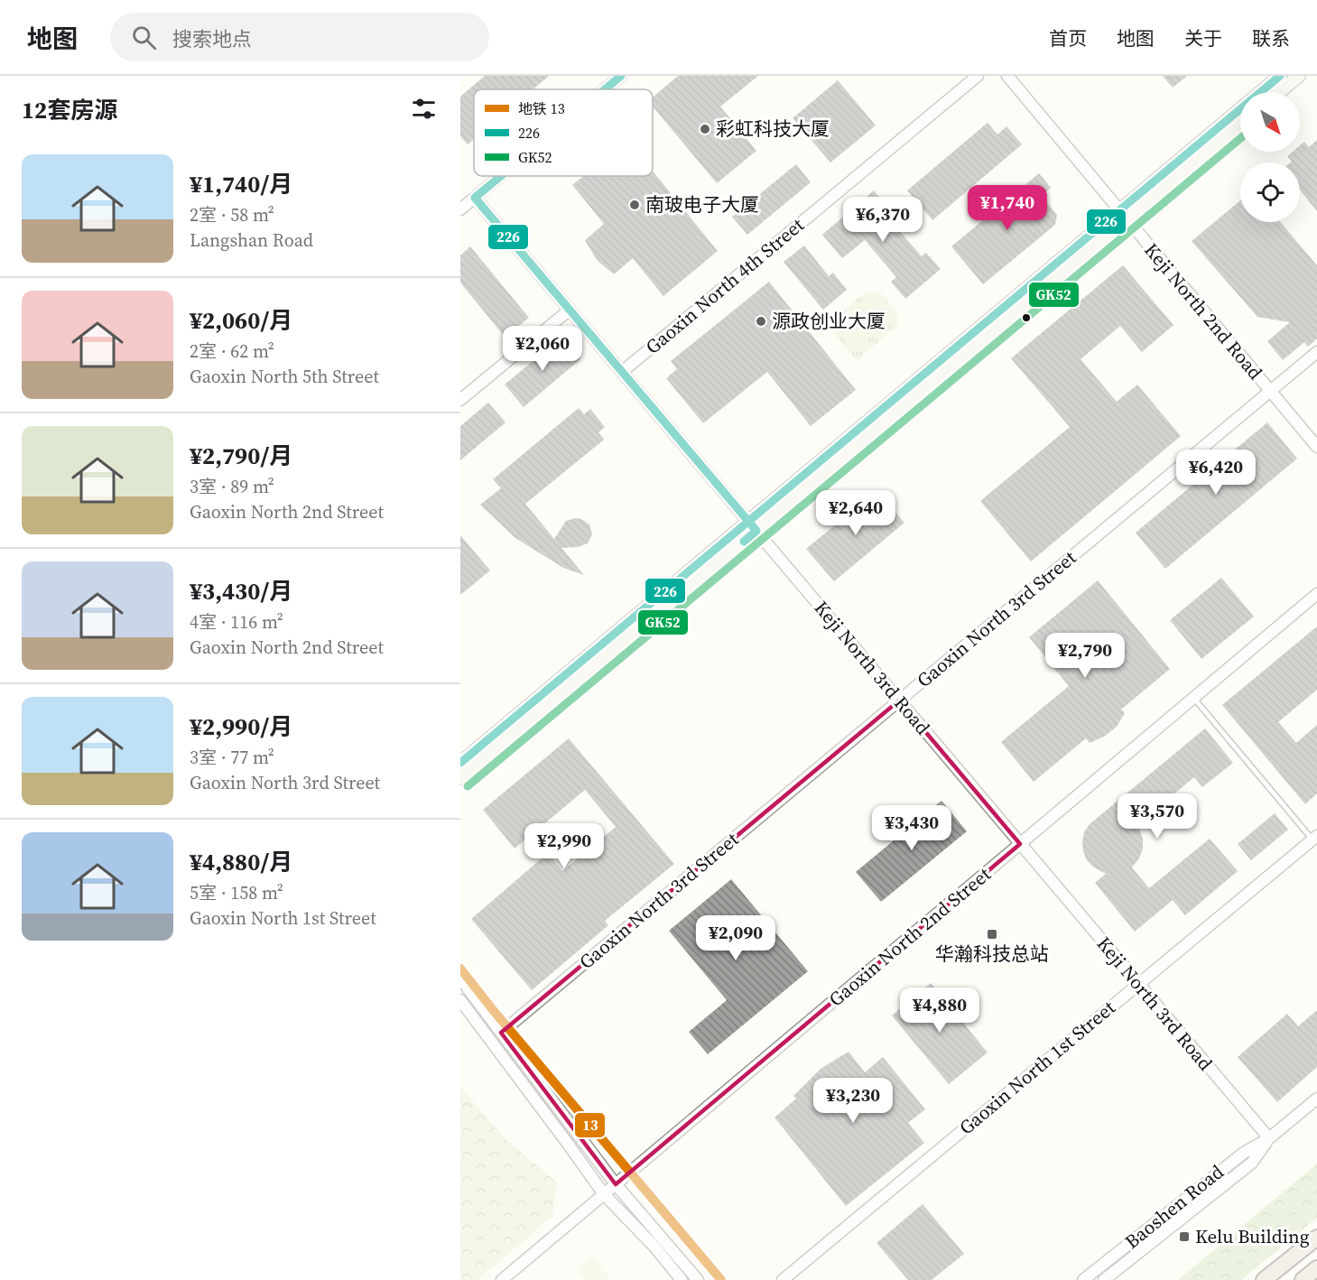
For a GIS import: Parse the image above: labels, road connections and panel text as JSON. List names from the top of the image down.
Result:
{
  "streets": {
    "street": [
      "Gaoxin North 4th Street",
      "Keji North 2nd Road",
      "Gaoxin North 3rd Street",
      "Keji North 3rd Road",
      "Gaoxin North 2nd Street",
      "Gaoxin North 1st Street",
      "Baoshen Road"
    ]
  },
  "crossings": [
    ["Gaoxin North 4th Street", "Keji North 3rd Road"],
    ["Keji North 2nd Road", "Gaoxin North 3rd Street"],
    ["Gaoxin North 3rd Street", "Keji North 3rd Road"],
    ["Keji North 3rd Road", "Gaoxin North 2nd Street"],
    ["Keji North 3rd Road", "Gaoxin North 1st Street"],
    ["Keji North 3rd Road", "Baoshen Road"]
  ],
  "places": {
    "other": ["彩虹科技大厦", "南玻电子大厦", "源政创业大厦"],
    "transit": ["华瀚科技总站", "Kelu Building"]
  },
  "lines": ["transit line 226", "transit line GK52", "metro line 13"],
  "legend": ["地铁 13", "226", "GK52"],
  "north": "bottom right",
  "page": {
    "header": "地图",
    "search": "搜索地点",
    "nav": [
      "首页",
      "地图",
      "关于",
      "联系"
    ],
    "heading": "12套房源",
    "list": [
      {
        "name": "¥1,740/月",
        "note": "2室 · 58 m² · Langshan Road"
      },
      {
        "name": "¥2,060/月",
        "note": "2室 · 62 m² · Gaoxin North 5th Street"
      },
      {
        "name": "¥2,790/月",
        "note": "3室 · 89 m² · Gaoxin North 2nd Street"
      },
      {
        "name": "¥3,430/月",
        "note": "4室 · 116 m² · Gaoxin North 2nd Street"
      },
      {
        "name": "¥2,990/月",
        "note": "3室 · 77 m² · Gaoxin North 3rd Street"
      },
      {
        "name": "¥4,880/月",
        "note": "5室 · 158 m² · Gaoxin North 1st Street"
      }
    ],
    "price": [
      "¥1,740",
      "¥6,370",
      "¥2,060",
      "¥6,420",
      "¥2,640",
      "¥2,790",
      "¥3,570",
      "¥3,430",
      "¥2,990",
      "¥2,090",
      "¥4,880",
      "¥3,230"
    ]
  }
}
